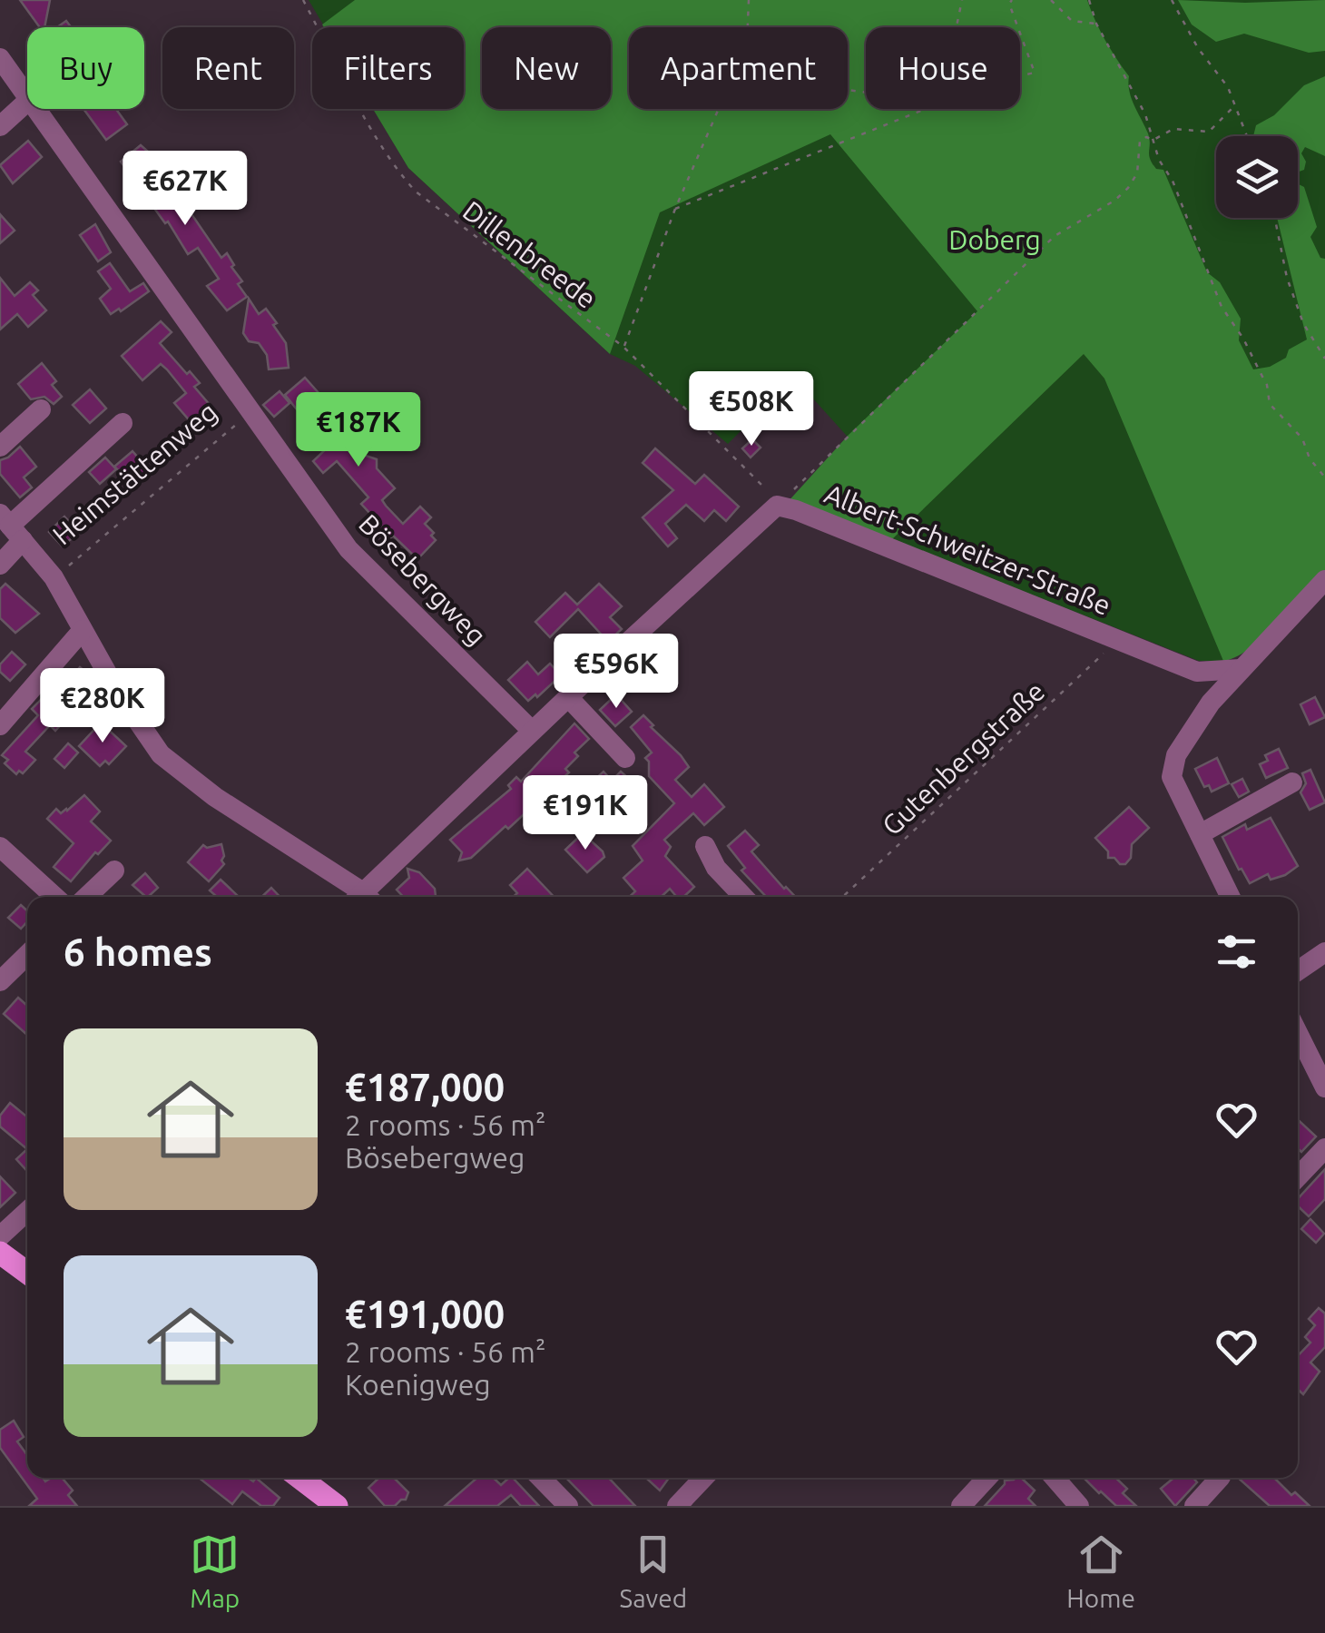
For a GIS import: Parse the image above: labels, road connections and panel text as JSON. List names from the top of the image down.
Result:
{
  "streets": {
    "street": ["Albert-Schweitzer-Straße", "Bösebergweg"],
    "path": ["Dillenbreede", "Heimstättenweg", "Gutenbergstraße"]
  },
  "crossings": [
    ["Dillenbreede", "Albert-Schweitzer-Straße"],
    ["Heimstättenweg", "Bösebergweg"],
    ["Albert-Schweitzer-Straße", "Gutenbergstraße"]
  ],
  "parks": ["Doberg"],
  "page": {
    "chip": [
      "Buy",
      "Rent",
      "Filters",
      "New",
      "Apartment",
      "House"
    ],
    "price": [
      "€627K",
      "€508K",
      "€187K",
      "€596K",
      "€280K",
      "€191K"
    ],
    "heading": "6 homes",
    "list": [
      {
        "name": "€187,000",
        "note": "2 rooms · 56 m² · Bösebergweg"
      },
      {
        "name": "€191,000",
        "note": "2 rooms · 56 m² · Koenigweg"
      }
    ],
    "tabs": ["Map", "Saved", "Home"]
  }
}
